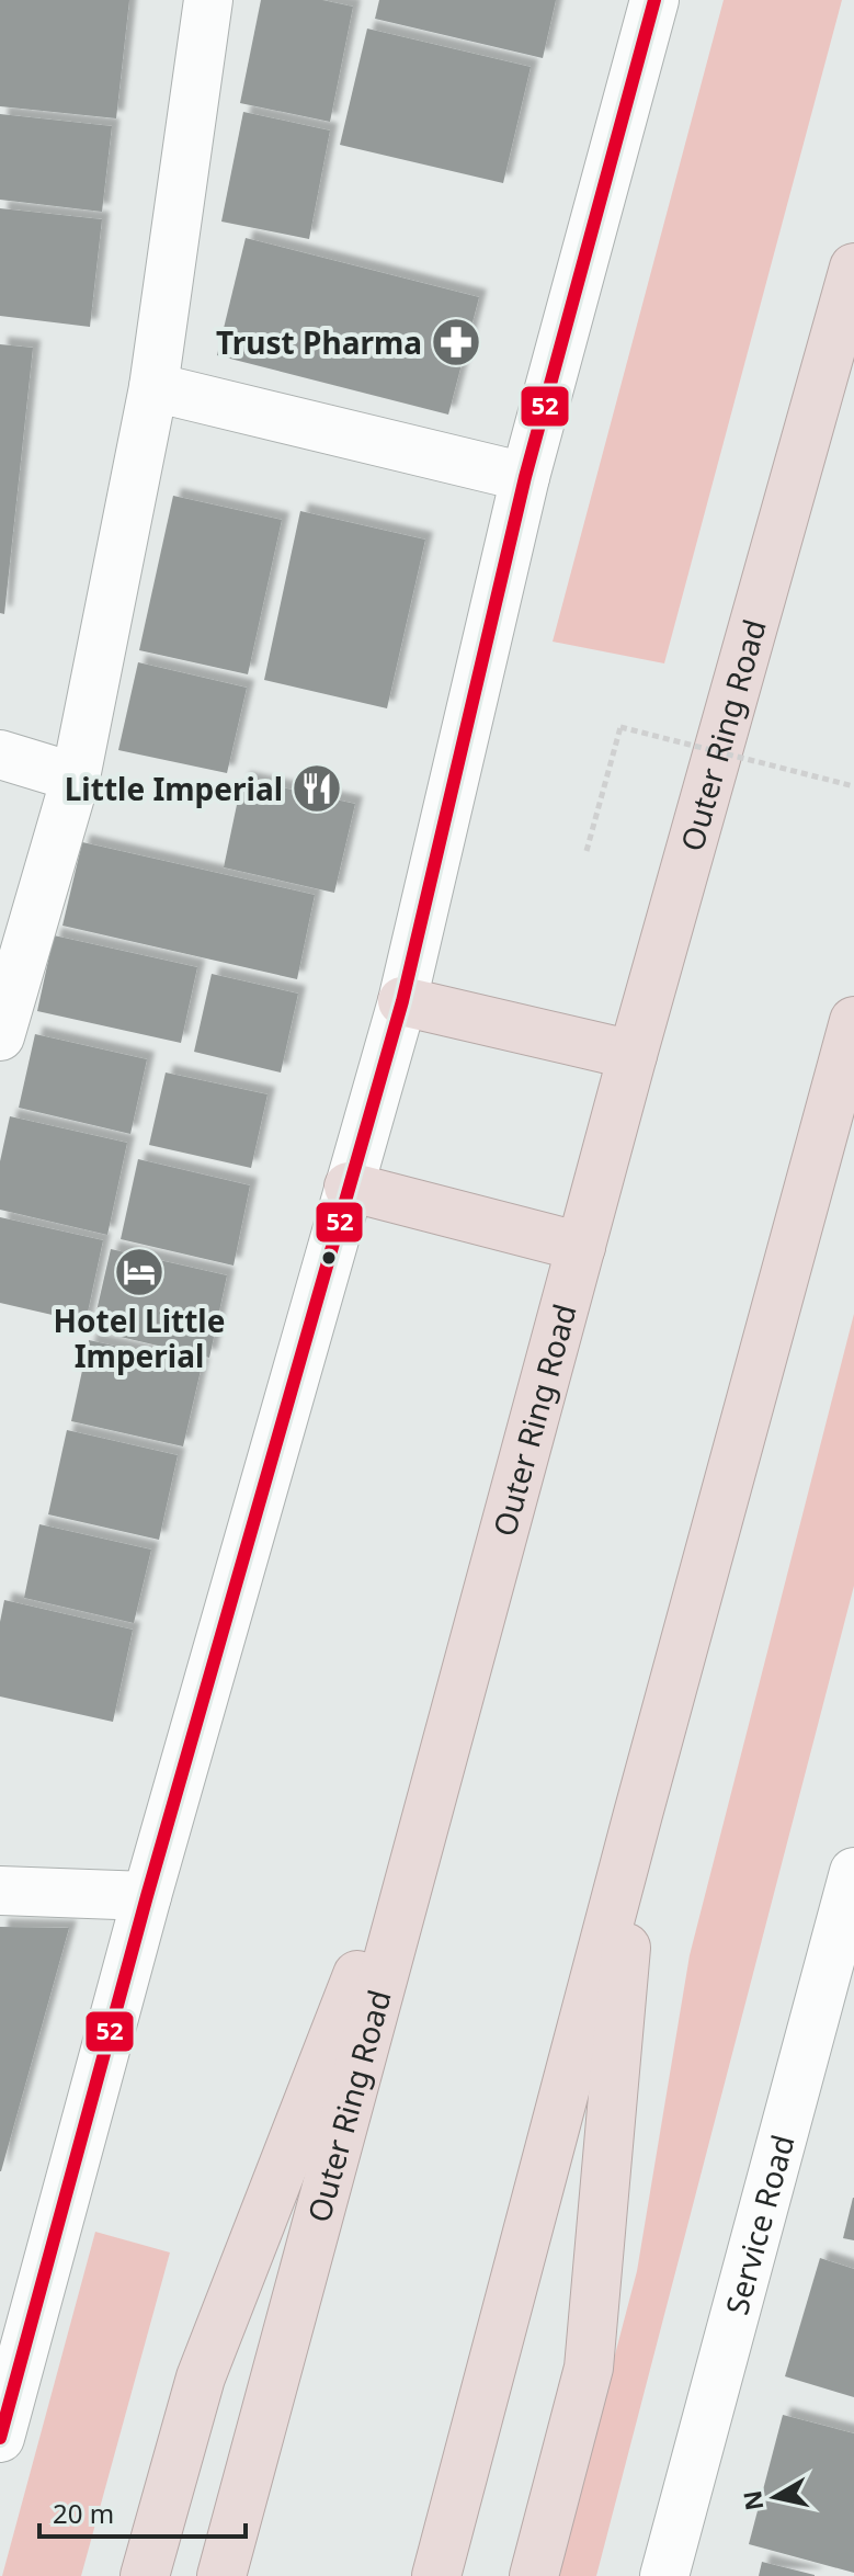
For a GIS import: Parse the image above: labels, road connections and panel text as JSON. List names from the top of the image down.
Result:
{
  "streets": {
    "highway": ["Outer Ring Road"],
    "street": ["Service Road"]
  },
  "places": {
    "pharmacy": ["Trust Pharma"],
    "restaurant": ["Little Imperial"],
    "hotel": ["Hotel Little Imperial"]
  },
  "lines": ["transit line 52"],
  "scale_bar": "20 m",
  "north": "left"
}
